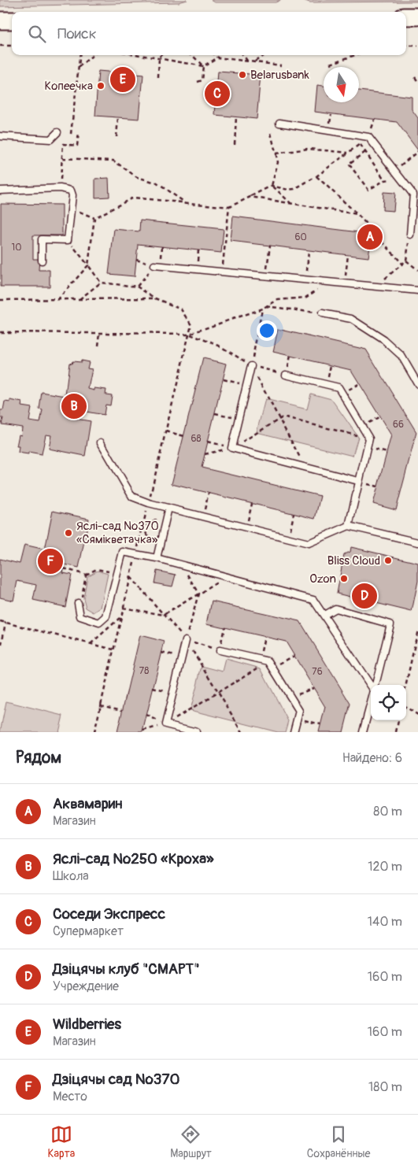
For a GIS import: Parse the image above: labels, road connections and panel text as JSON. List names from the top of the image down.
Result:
{
  "places": [
    "Belarusbank",
    "Копеечка",
    "Яслі-сад №370 «Сямікветачка»",
    "Bliss Cloud",
    "Ozon"
  ],
  "house_numbers": [
    "60",
    "10",
    "66",
    "68",
    "78",
    "76"
  ],
  "north": "bottom",
  "page": {
    "search": "Поиск",
    "pins": [
      "E",
      "C",
      "A",
      "B",
      "F",
      "D"
    ],
    "heading": ["Рядом", "Найдено: 6"],
    "list": [
      {
        "mark": "A",
        "name": "Аквамарин",
        "note": "Магазин",
        "value": "80 m"
      },
      {
        "mark": "B",
        "name": "Яслі-сад №250 «Кроха»",
        "note": "Школа",
        "value": "120 m"
      },
      {
        "mark": "C",
        "name": "Соседи Экспресс",
        "note": "Супермаркет",
        "value": "140 m"
      },
      {
        "mark": "D",
        "name": "Дзіцячы клуб \"СМАРТ\"",
        "note": "Учреждение",
        "value": "160 m"
      },
      {
        "mark": "E",
        "name": "Wildberries",
        "note": "Магазин",
        "value": "160 m"
      },
      {
        "mark": "F",
        "name": "Дзіцячы сад №370",
        "note": "Место",
        "value": "180 m"
      }
    ],
    "nav": ["Карта", "Маршрут", "Сохранённые"]
  }
}
